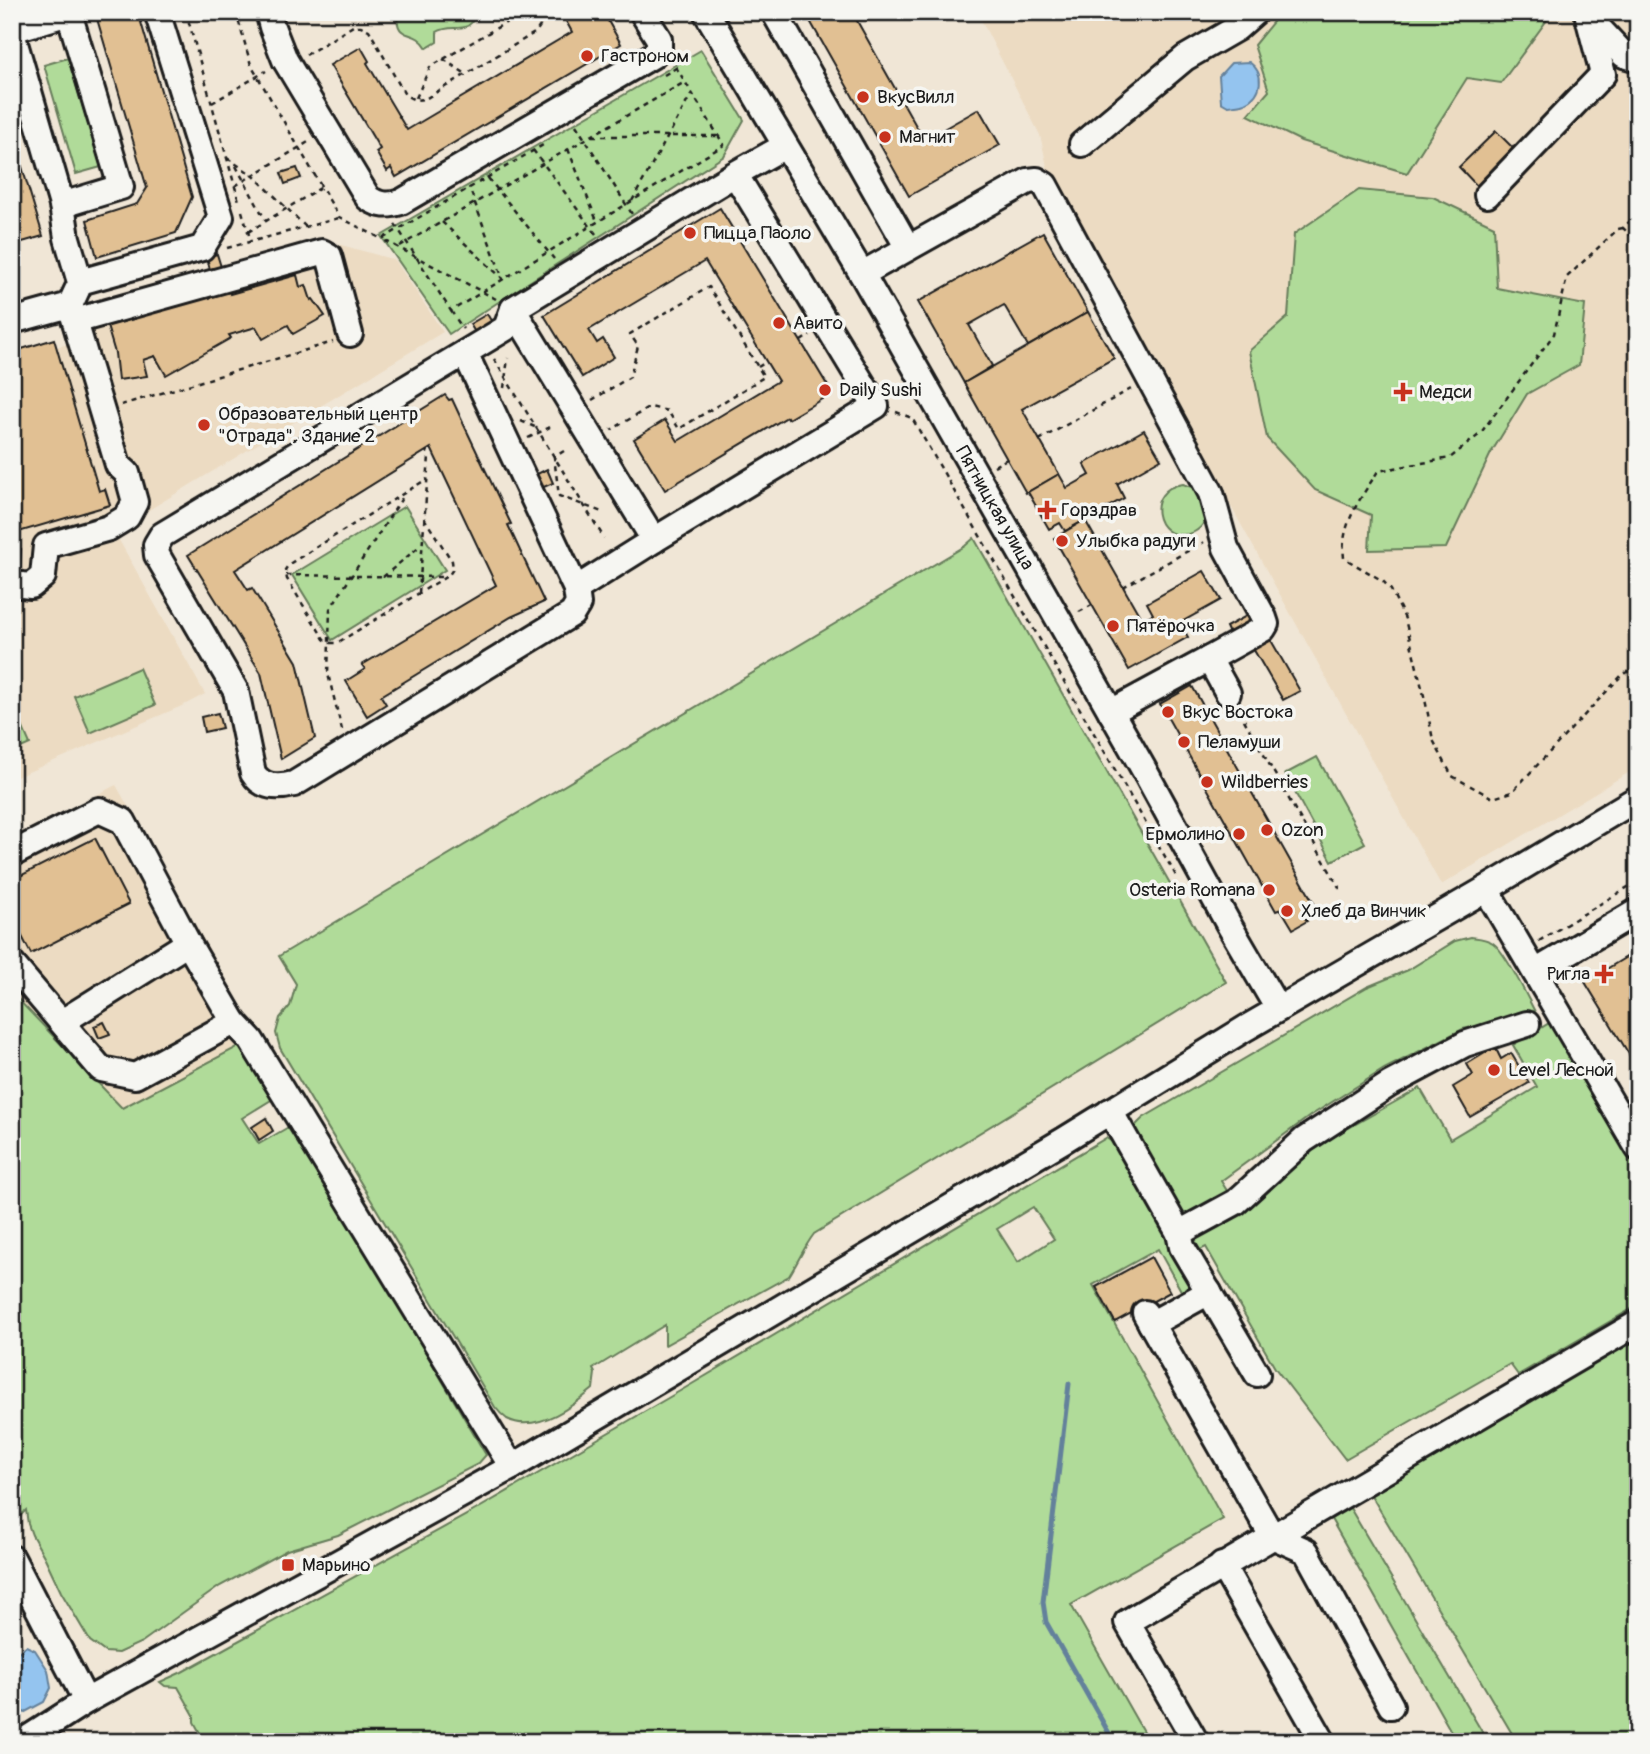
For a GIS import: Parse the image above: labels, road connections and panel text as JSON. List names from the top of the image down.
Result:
{
  "streets": {
    "street": ["Пятницкая улица"]
  },
  "places": {
    "other": [
      "Гастроном",
      "ВкусВилл",
      "Магнит",
      "Пицца Паоло",
      "Авито",
      "Daily Sushi",
      "Образовательный центр \"Отрада\". Здание 2",
      "Улыбка радуги",
      "Пятёрочка",
      "Вкус Востока",
      "Пеламуши",
      "Wildberries",
      "Ozon",
      "Ермолино",
      "Osteria Romana",
      "Хлеб да Винчик",
      "Level Лесной"
    ],
    "health": ["Медси", "Горздрав", "Ригла"],
    "transit": ["Марьино"]
  }
}
